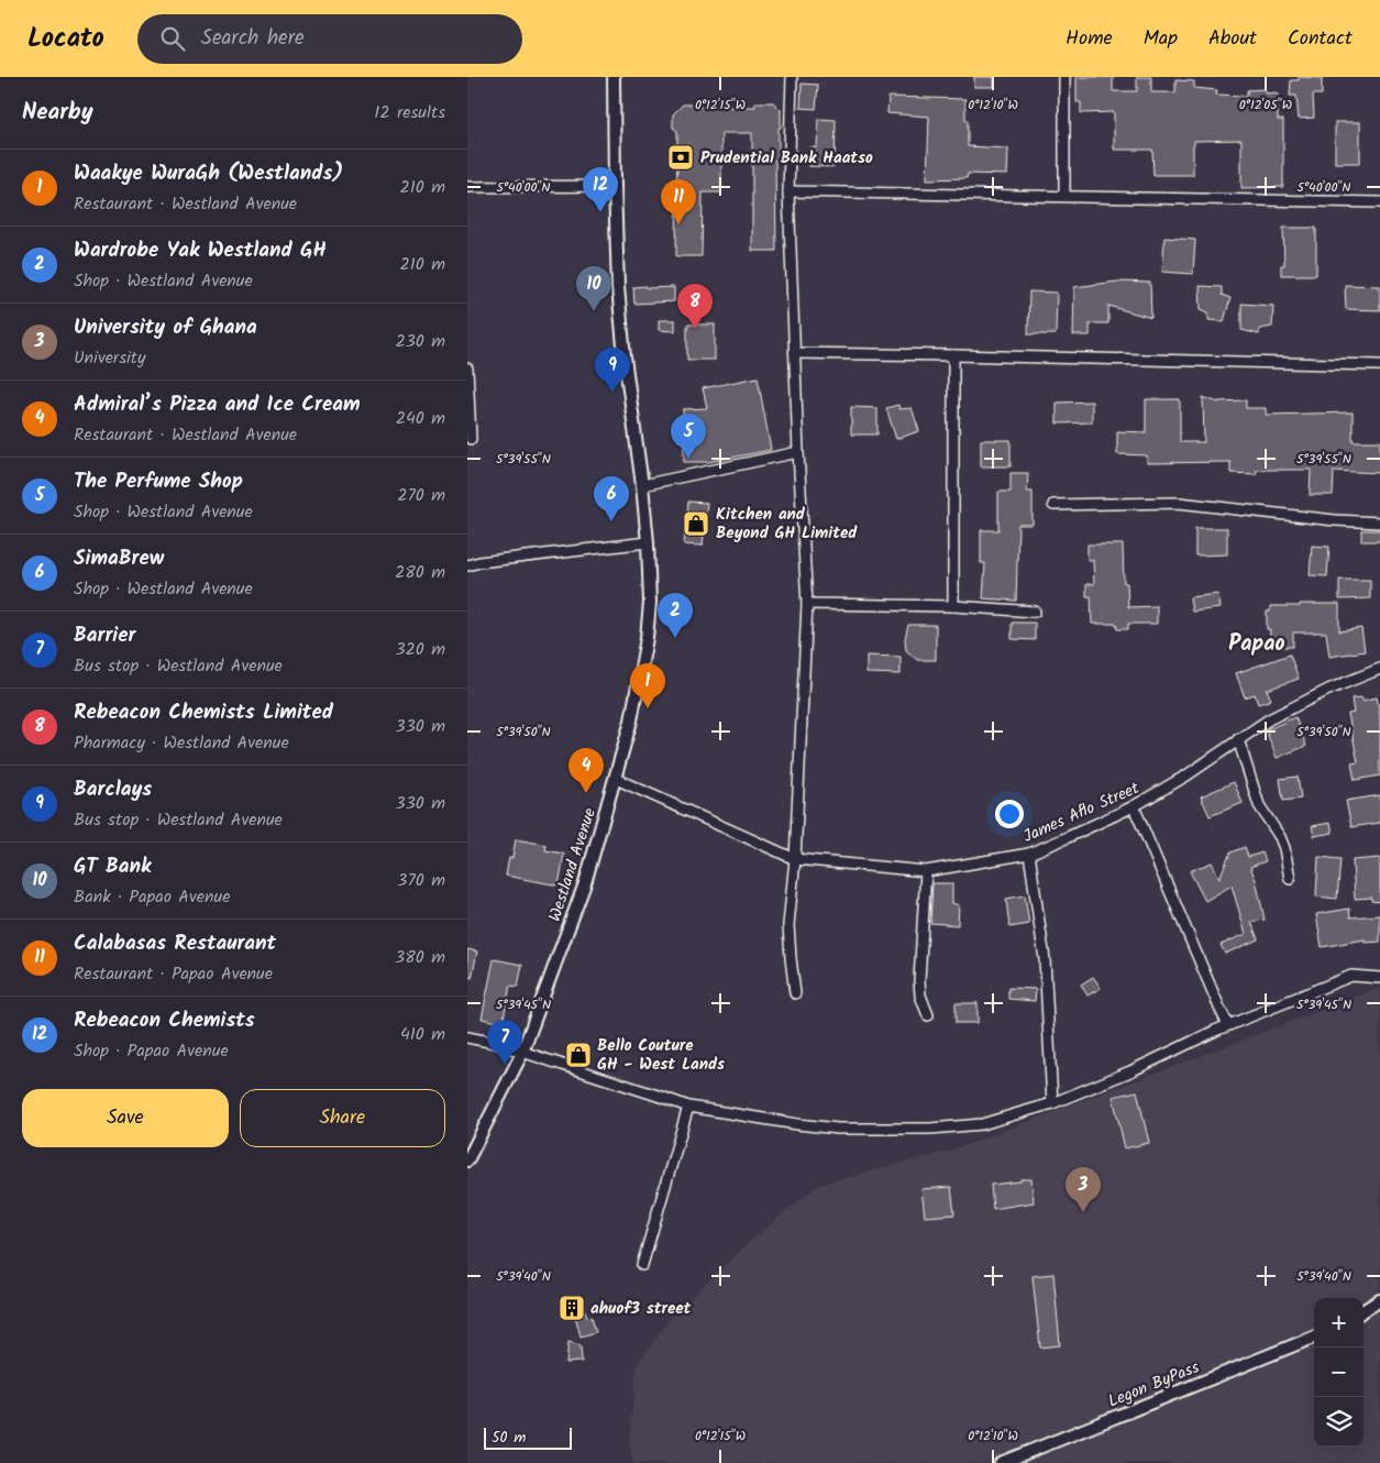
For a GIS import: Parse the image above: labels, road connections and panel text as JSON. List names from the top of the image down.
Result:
{
  "streets": {
    "street": ["James Aflo Street", "Westland Avenue", "Legon ByPass"]
  },
  "crossings": [
    ["James Aflo Street", "Westland Avenue"]
  ],
  "districts": ["Papao"],
  "places": {
    "bank": ["Prudential Bank Haatso"],
    "shop": ["Kitchen and Beyond GH Limited", "Bello Couture GH - West Lands"],
    "building": ["ahuof3 street"]
  },
  "scale_bar": "50 m",
  "page": {
    "header": "Locato",
    "search": "Search here",
    "nav": [
      "Home",
      "Map",
      "About",
      "Contact"
    ],
    "heading": ["Nearby", "12 results"],
    "list": [
      {
        "mark": "1",
        "name": "Waakye WuraGh (Westlands)",
        "note": "Restaurant · Westland Avenue",
        "value": "210 m"
      },
      {
        "mark": "2",
        "name": "Wardrobe Yak Westland GH",
        "note": "Shop · Westland Avenue",
        "value": "210 m"
      },
      {
        "mark": "3",
        "name": "University of Ghana",
        "note": "University",
        "value": "230 m"
      },
      {
        "mark": "4",
        "name": "Admiral’s Pizza and Ice Cream",
        "note": "Restaurant · Westland Avenue",
        "value": "240 m"
      },
      {
        "mark": "5",
        "name": "The Perfume Shop",
        "note": "Shop · Westland Avenue",
        "value": "270 m"
      },
      {
        "mark": "6",
        "name": "SimaBrew",
        "note": "Shop · Westland Avenue",
        "value": "280 m"
      },
      {
        "mark": "7",
        "name": "Barrier",
        "note": "Bus stop · Westland Avenue",
        "value": "320 m"
      },
      {
        "mark": "8",
        "name": "Rebeacon Chemists Limited",
        "note": "Pharmacy · Westland Avenue",
        "value": "330 m"
      },
      {
        "mark": "9",
        "name": "Barclays",
        "note": "Bus stop · Westland Avenue",
        "value": "330 m"
      },
      {
        "mark": "10",
        "name": "GT Bank",
        "note": "Bank · Papao Avenue",
        "value": "370 m"
      },
      {
        "mark": "11",
        "name": "Calabasas Restaurant",
        "note": "Restaurant · Papao Avenue",
        "value": "380 m"
      },
      {
        "mark": "12",
        "name": "Rebeacon Chemists",
        "note": "Shop · Papao Avenue",
        "value": "410 m"
      }
    ],
    "pins": [
      "12",
      "11",
      "10",
      "8",
      "9",
      "5",
      "6",
      "2",
      "1",
      "4",
      "7",
      "3"
    ],
    "buttons": ["Save", "Share"],
    "map_buttons": ["+", "−"],
    "scale": "50 m"
  },
  "coordinates": [
    "0°12'15\"W",
    "0°12'10\"W",
    "0°12'05\"W",
    "5°40'00\"N",
    "5°39'55\"N",
    "5°39'50\"N",
    "5°39'45\"N",
    "5°39'40\"N"
  ]
}
